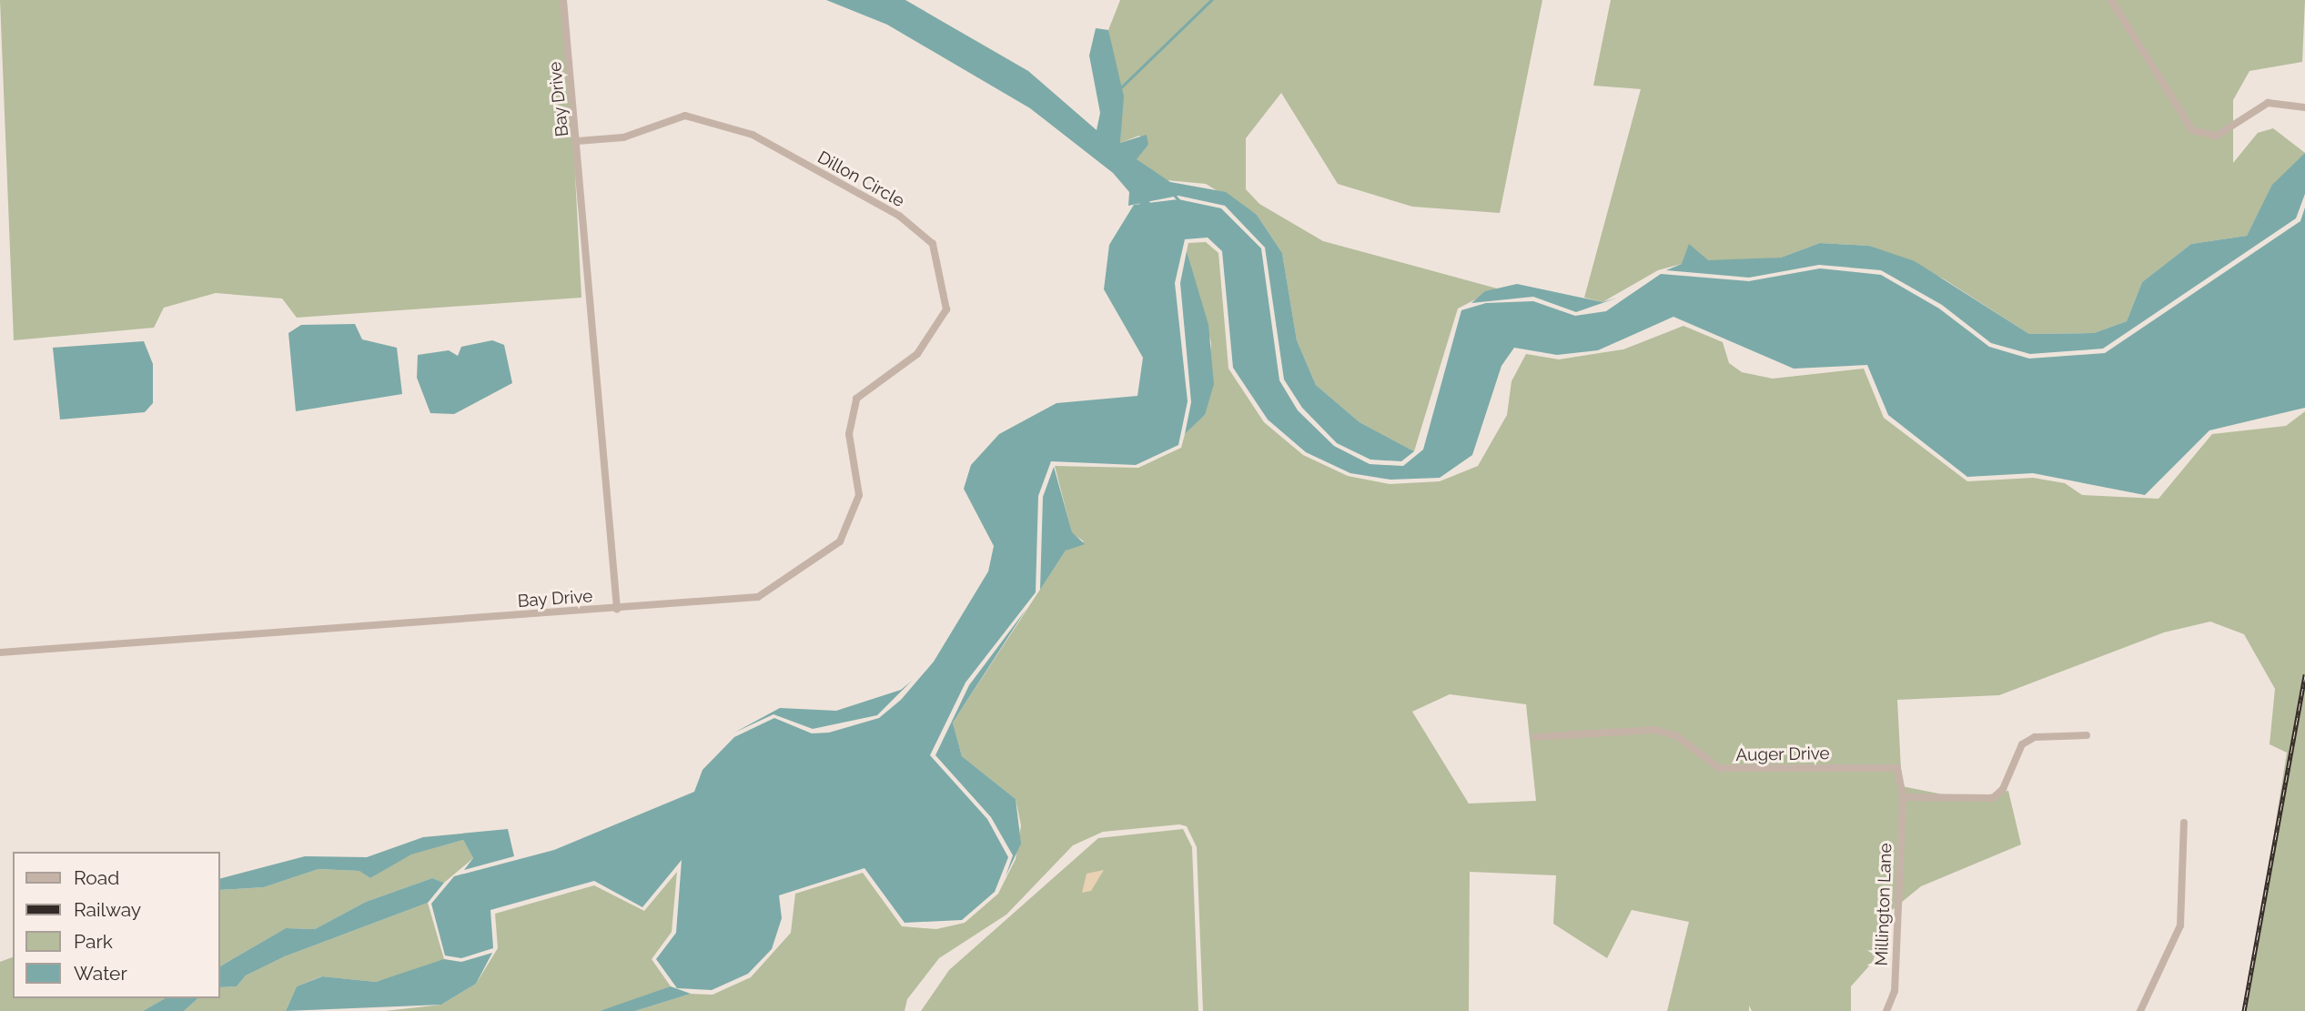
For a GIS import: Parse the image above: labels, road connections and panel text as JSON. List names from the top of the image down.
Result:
{
  "streets": {
    "street": [
      "Bay Drive",
      "Dillon Circle",
      "Auger Drive",
      "Millington Lane"
    ]
  },
  "crossings": [
    ["Bay Drive", "Dillon Circle"],
    ["Auger Drive", "Millington Lane"]
  ],
  "legend": [
    "Road",
    "Railway",
    "Park",
    "Water"
  ]
}
